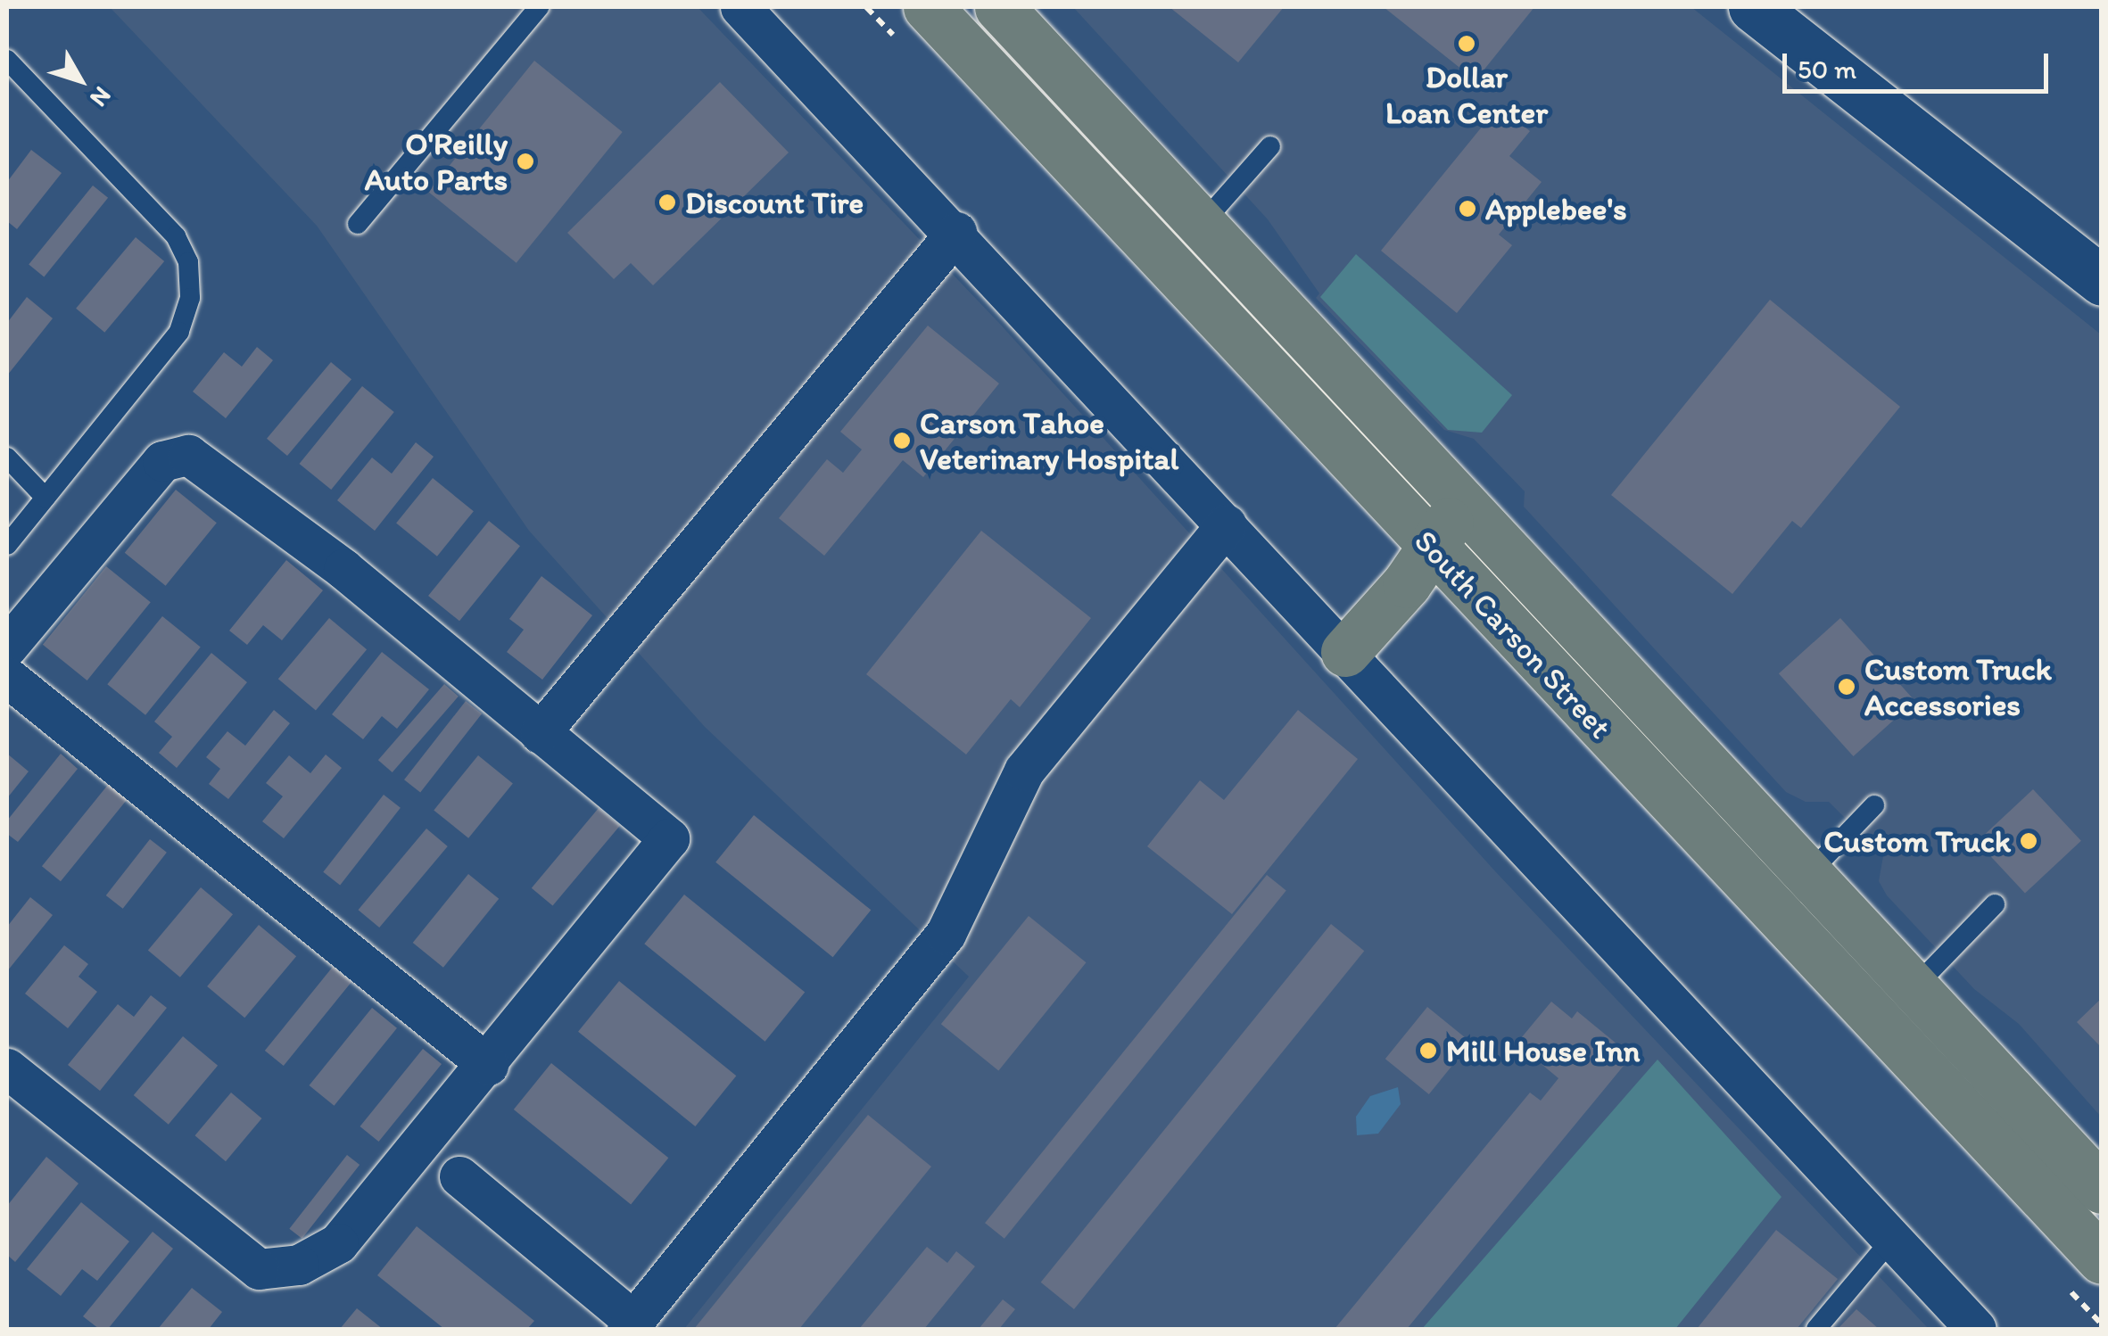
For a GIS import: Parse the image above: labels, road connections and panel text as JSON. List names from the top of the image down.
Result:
{
  "streets": {
    "main road": ["South Carson Street"]
  },
  "places": [
    "Dollar Loan Center",
    "O'Reilly Auto Parts",
    "Discount Tire",
    "Applebee's",
    "Carson Tahoe Veterinary Hospital",
    "Custom Truck Accessories",
    "Custom Truck",
    "Mill House Inn"
  ],
  "scale_bar": "50 m",
  "north": "bottom right"
}
